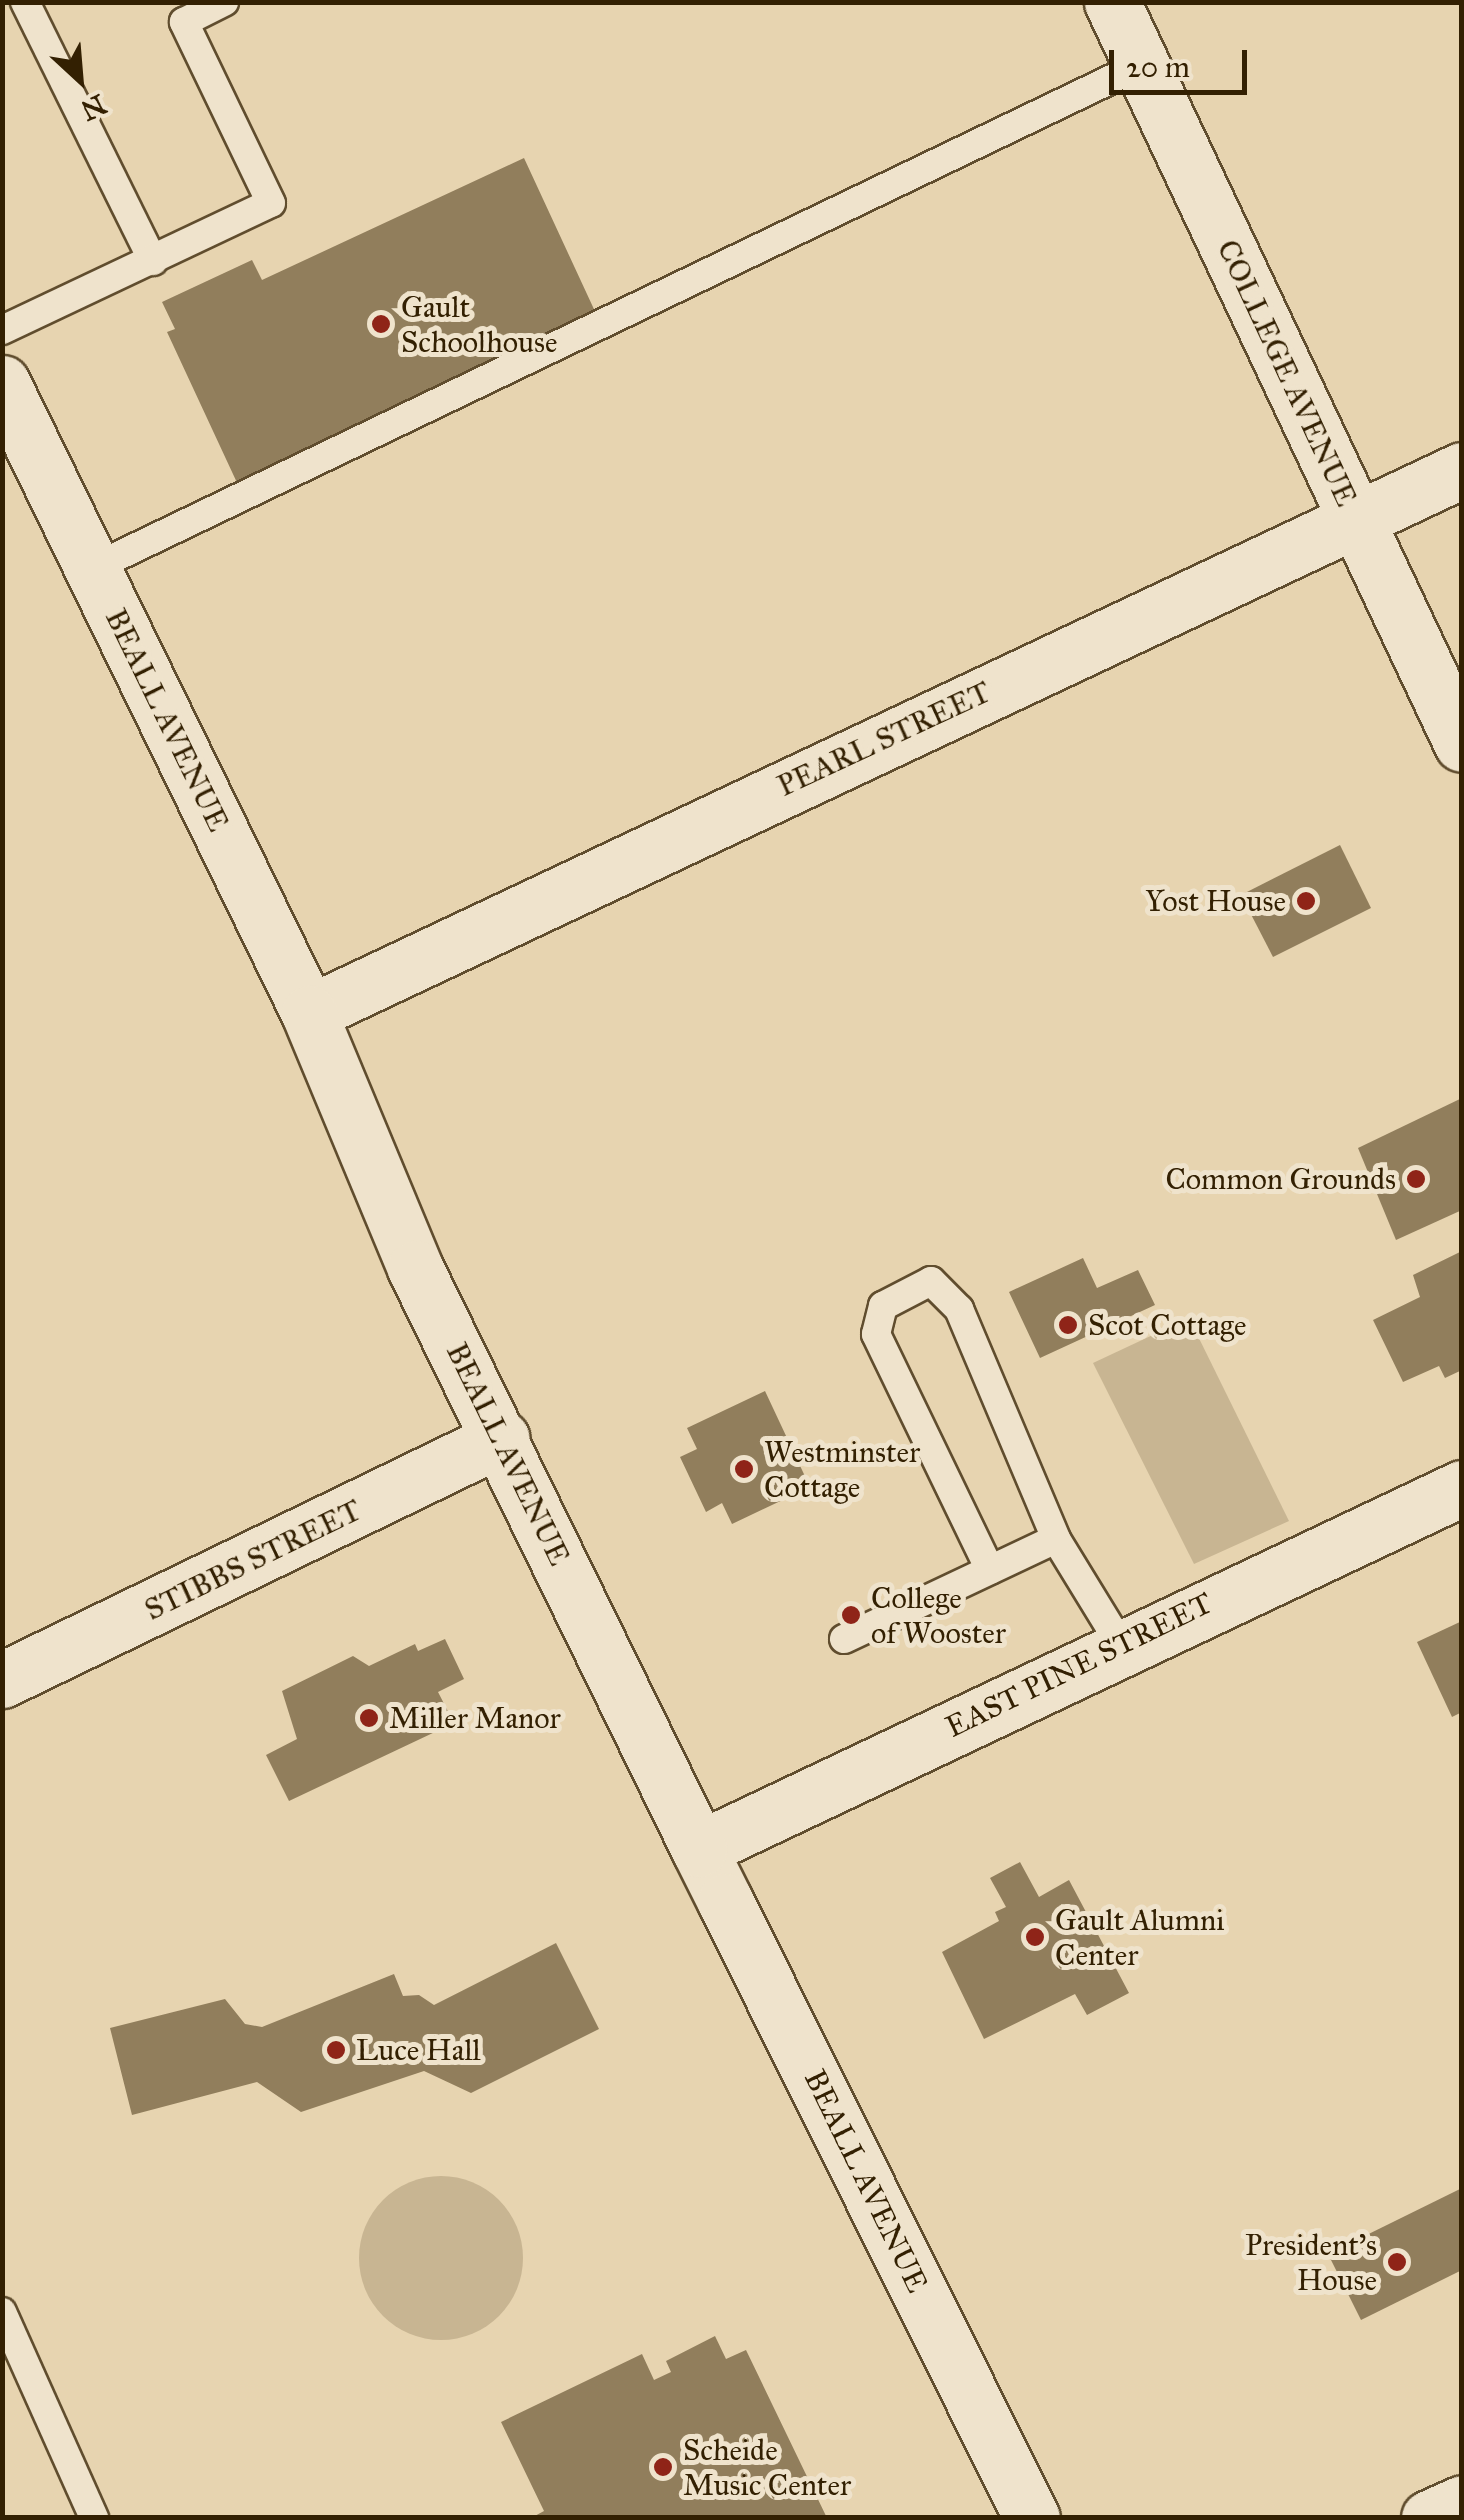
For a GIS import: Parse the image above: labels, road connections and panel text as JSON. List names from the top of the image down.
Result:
{
  "streets": {
    "street": [
      "COLLEGE AVENUE",
      "BEALL AVENUE",
      "PEARL STREET",
      "STIBBS STREET",
      "EAST PINE STREET"
    ]
  },
  "crossings": [
    ["COLLEGE AVENUE", "PEARL STREET"],
    ["BEALL AVENUE", "PEARL STREET"],
    ["BEALL AVENUE", "STIBBS STREET"],
    ["BEALL AVENUE", "EAST PINE STREET"]
  ],
  "places": [
    "Gault Schoolhouse",
    "Yost House",
    "Common Grounds",
    "Scot Cottage",
    "Westminster Cottage",
    "College of Wooster",
    "Miller Manor",
    "Gault Alumni Center",
    "Luce Hall",
    "President's House",
    "Scheide Music Center"
  ],
  "scale_bar": "20 m",
  "north": "bottom right"
}
